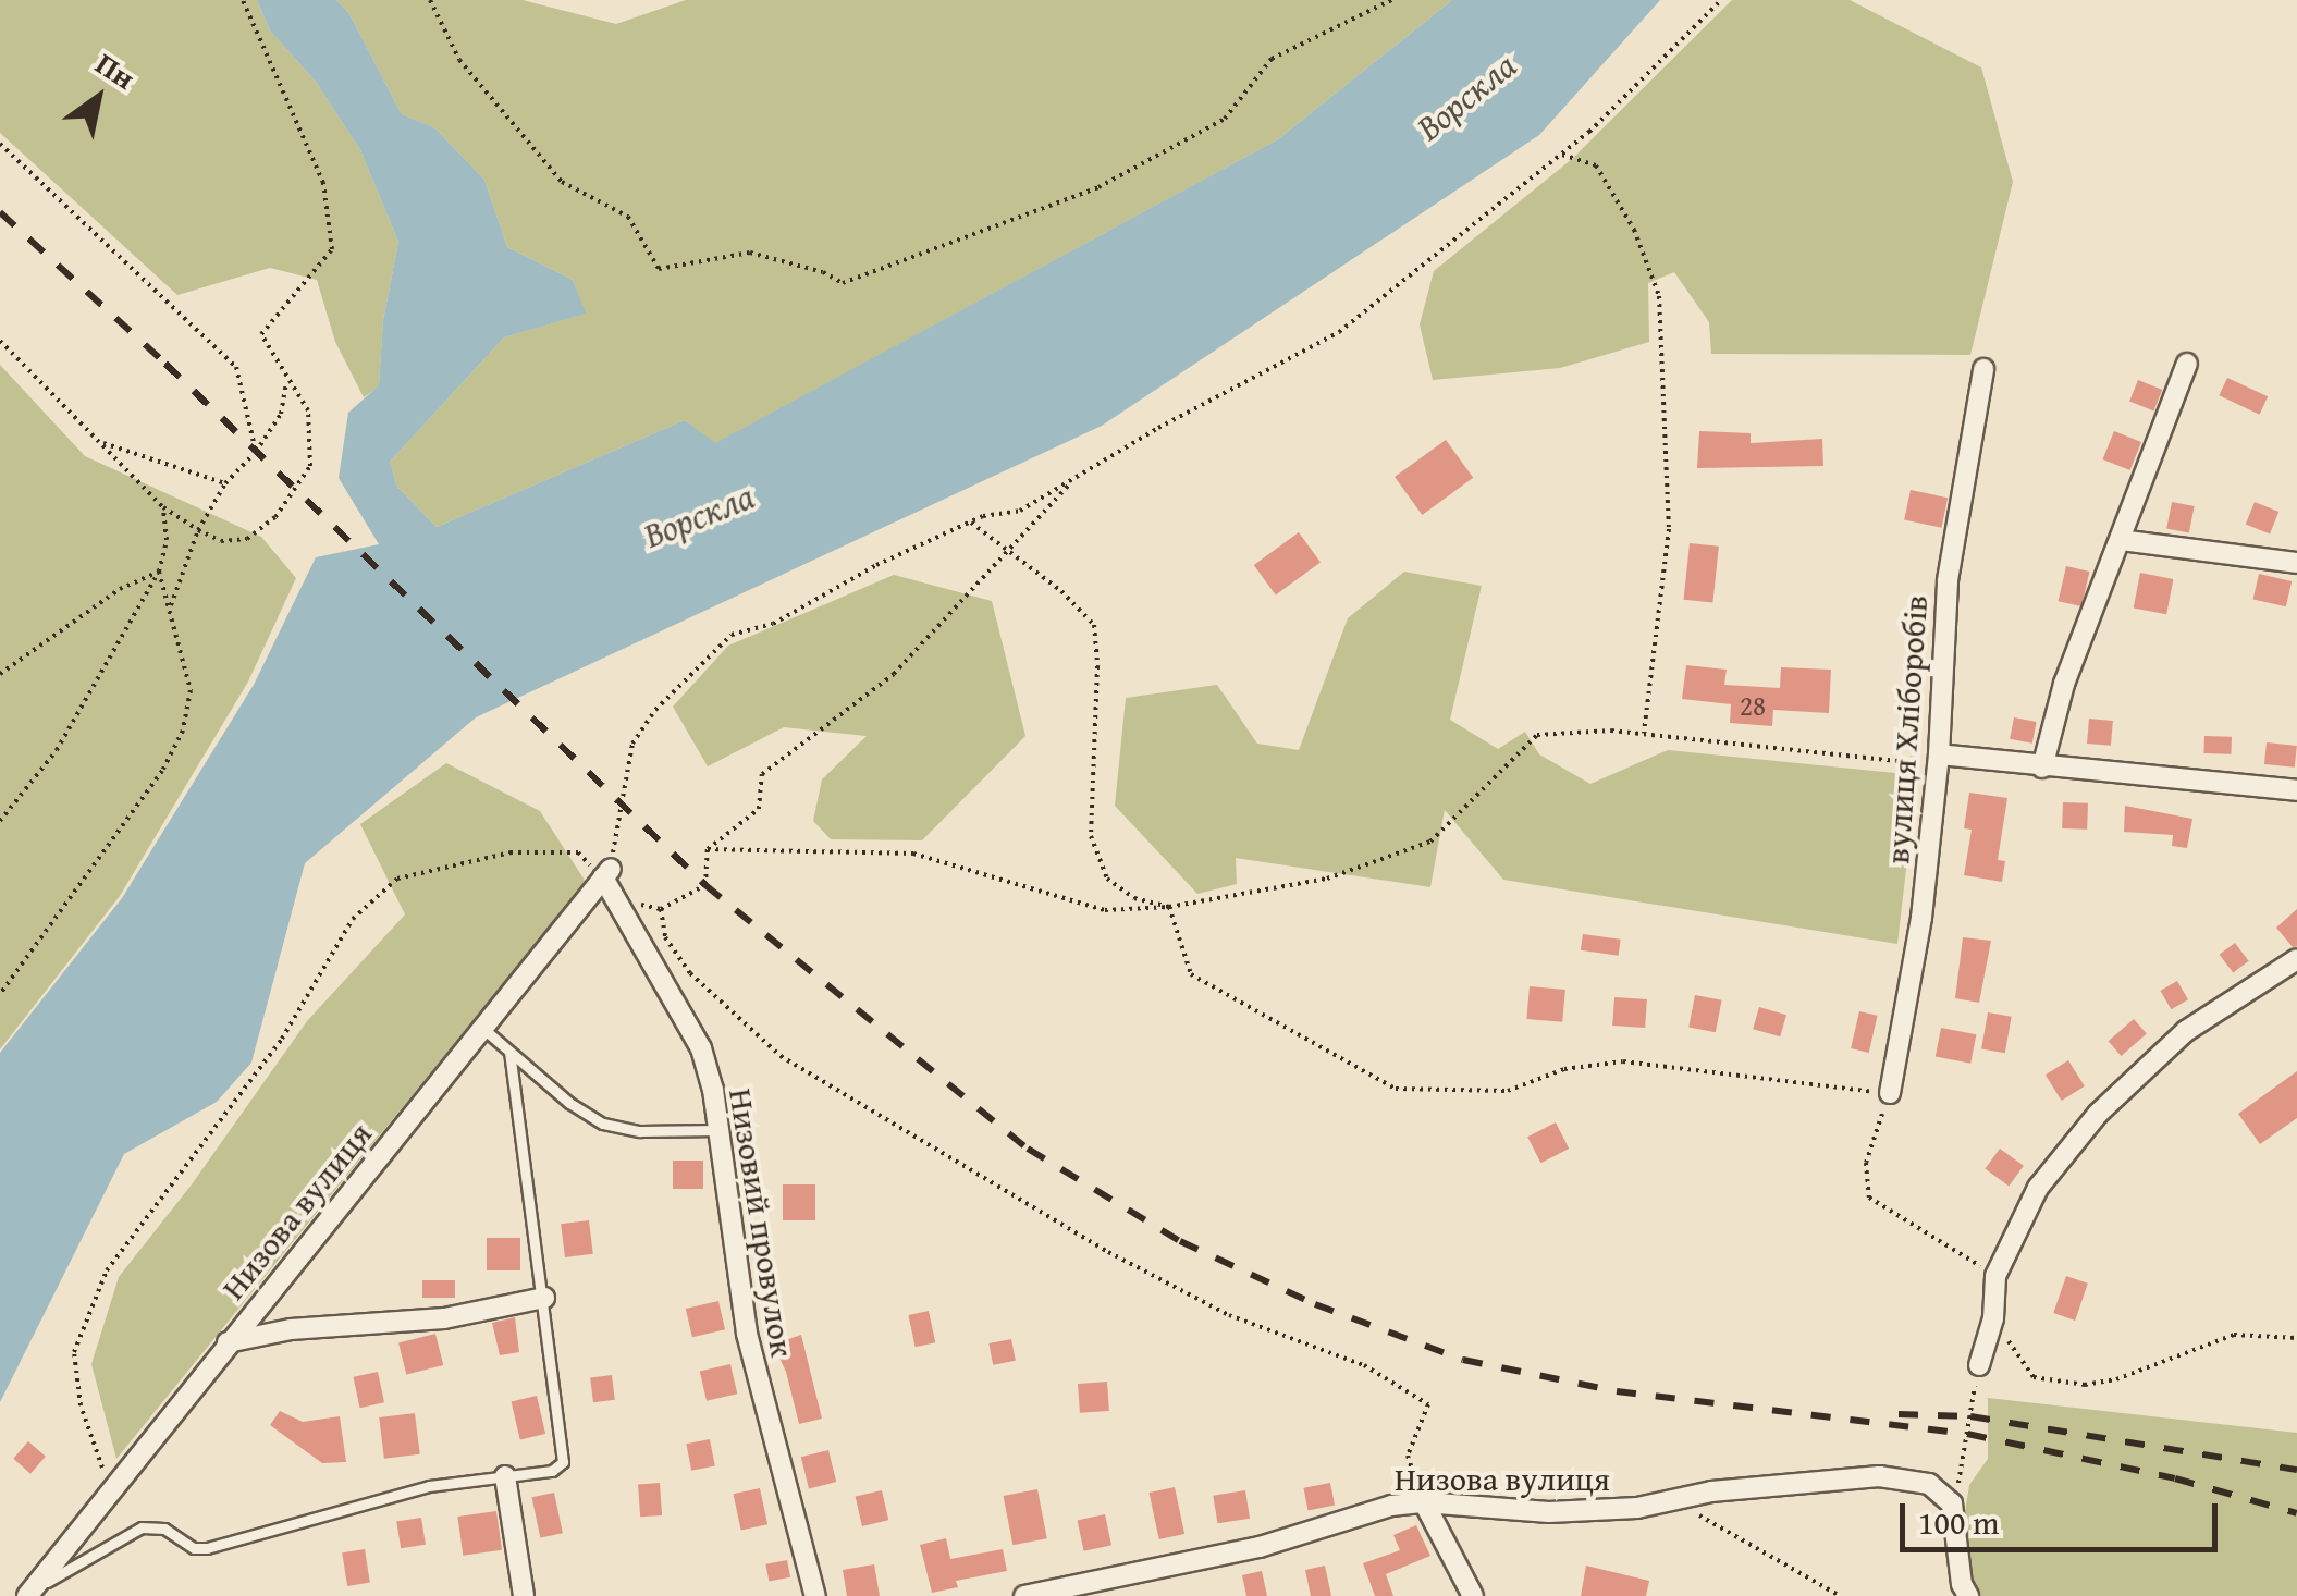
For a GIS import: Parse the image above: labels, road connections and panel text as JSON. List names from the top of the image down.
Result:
{
  "streets": {
    "street": ["вулиця Хліборобів", "Низова вулиця", "Низовий провулок"]
  },
  "crossings": [
    ["Низова вулиця", "Низовий провулок"]
  ],
  "water": ["Ворскла"],
  "house_numbers": ["28"],
  "scale_bar": "100 m",
  "north": "top right"
}
